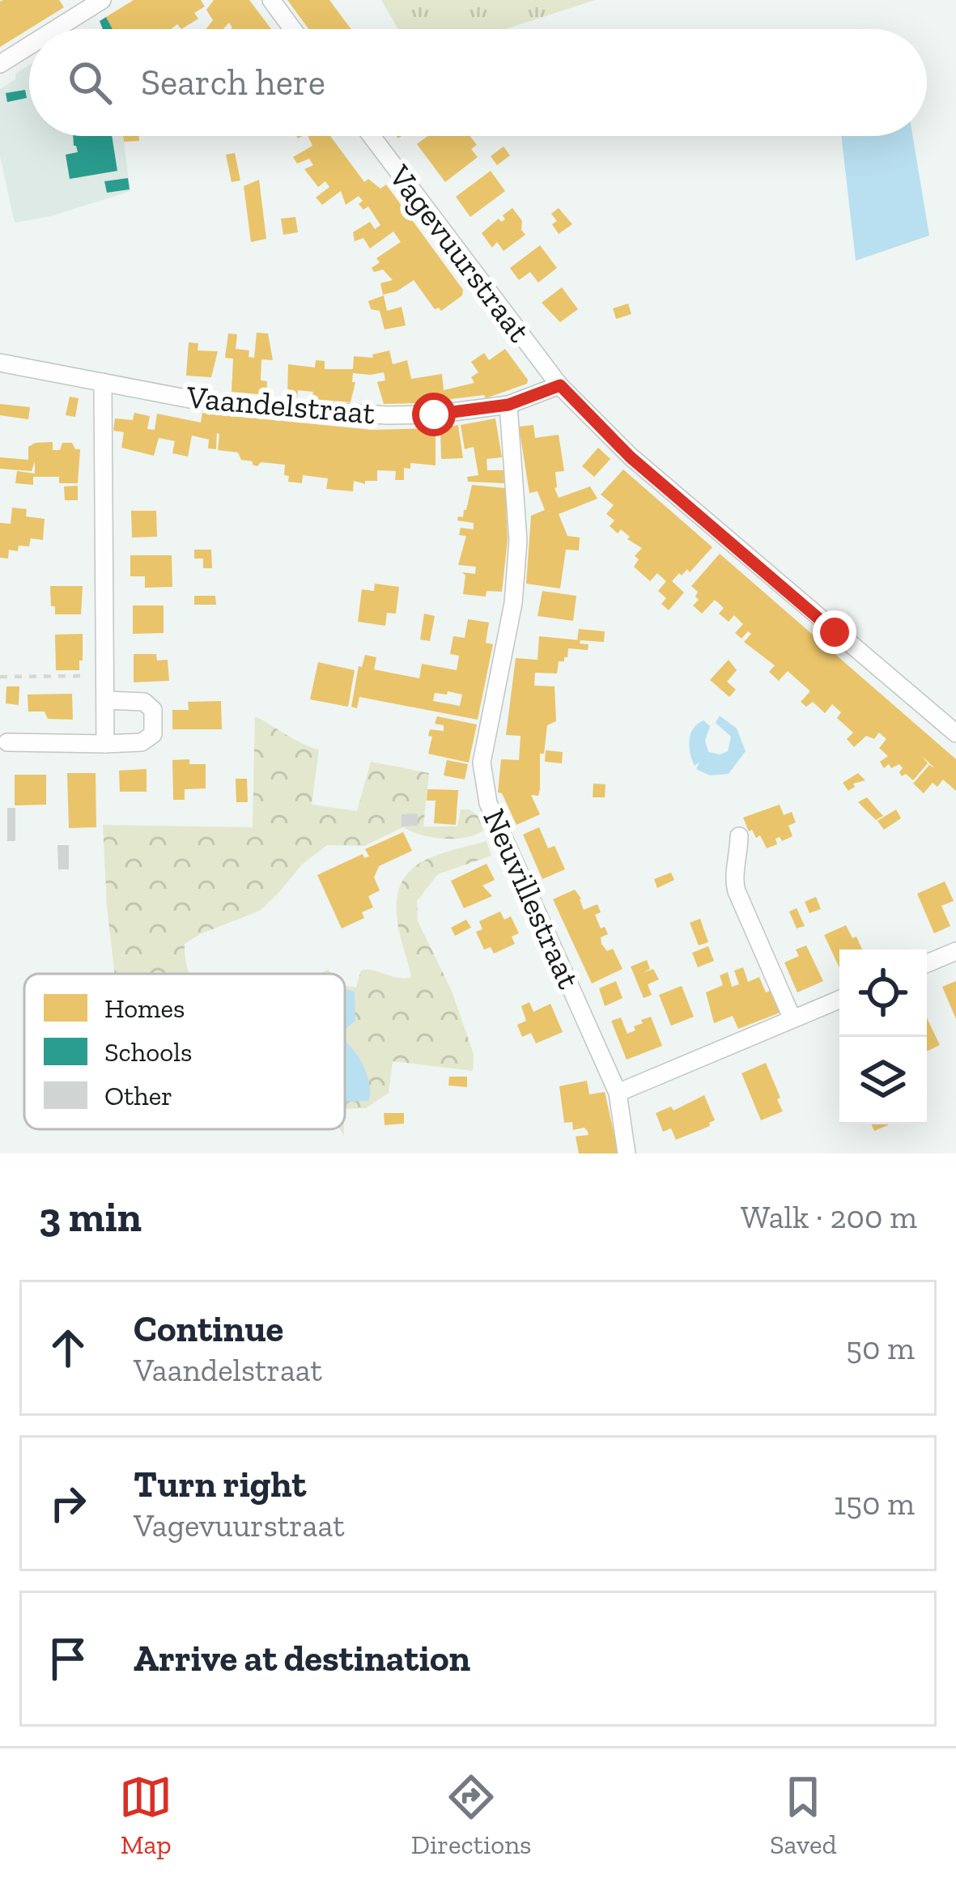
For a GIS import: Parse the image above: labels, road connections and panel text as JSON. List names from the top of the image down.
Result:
{
  "streets": {
    "street": ["Vagevuurstraat", "Vaandelstraat", "Neuvillestraat"]
  },
  "crossings": [
    ["Vagevuurstraat", "Vaandelstraat"],
    ["Vaandelstraat", "Neuvillestraat"]
  ],
  "legend": ["Homes", "Schools", "Other"],
  "page": {
    "search": "Search here",
    "heading": ["3 min", "Walk · 200 m"],
    "list": [
      ["Continue", "Vaandelstraat", "50 m"],
      ["Turn right", "Vagevuurstraat", "150 m"],
      "Arrive at destination"
    ],
    "nav": ["Map", "Directions", "Saved"]
  }
}
